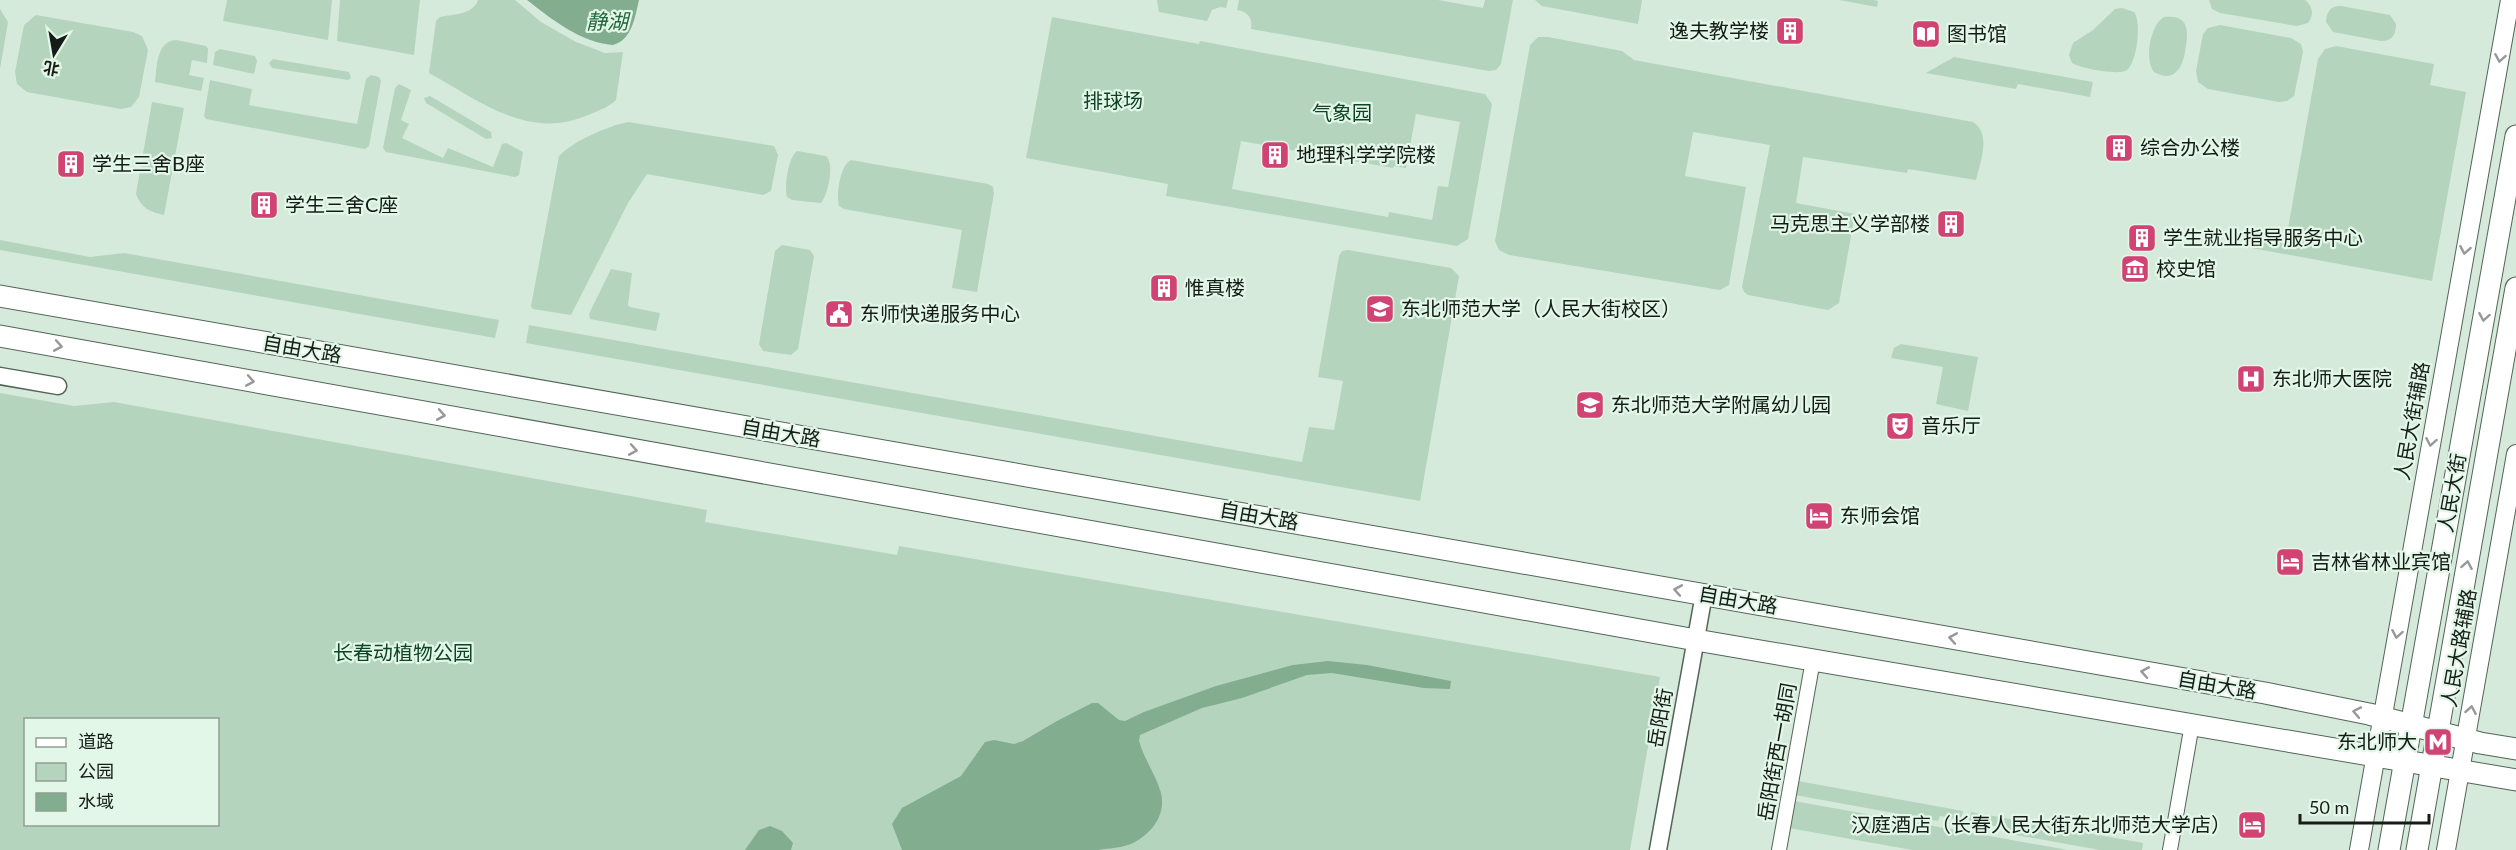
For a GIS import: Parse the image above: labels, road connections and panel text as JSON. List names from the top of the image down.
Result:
{
  "streets": {
    "main road": [
      "自由大路",
      "人民大街辅路",
      "人民大街",
      "人民大路辅路"
    ],
    "street": ["岳阳街", "岳阳街西一胡同"]
  },
  "crossings": [
    ["自由大路", "人民大街辅路"],
    ["自由大路", "人民大街"],
    ["自由大路", "人民大路辅路"],
    ["自由大路", "岳阳街"],
    ["自由大路", "岳阳街西一胡同"]
  ],
  "one_way": ["人民大街辅路", "人民大路辅路"],
  "water": ["静湖"],
  "parks": ["排球场", "气象园", "长春动植物公园"],
  "places": {
    "building": [
      "逸夫教学楼",
      "综合办公楼",
      "地理科学学院楼",
      "学生三舍B座",
      "学生三舍C座",
      "马克思主义学部楼",
      "学生就业指导服务中心",
      "惟真楼"
    ],
    "library": ["图书馆"],
    "museum": ["校史馆"],
    "school or university": ["东北师范大学（人民大街校区）", "东北师范大学附属幼儿园"],
    "public building": ["东师快递服务中心"],
    "hospital": ["东北师大医院"],
    "theatre": ["音乐厅"],
    "hotel": ["东师会馆", "吉林省林业宾馆", "汉庭酒店（长春人民大街东北师范大学店）"],
    "metro station": ["东北师大"]
  },
  "legend": ["道路", "公园", "水域"],
  "scale_bar": "50 m",
  "north": "bottom"
}
